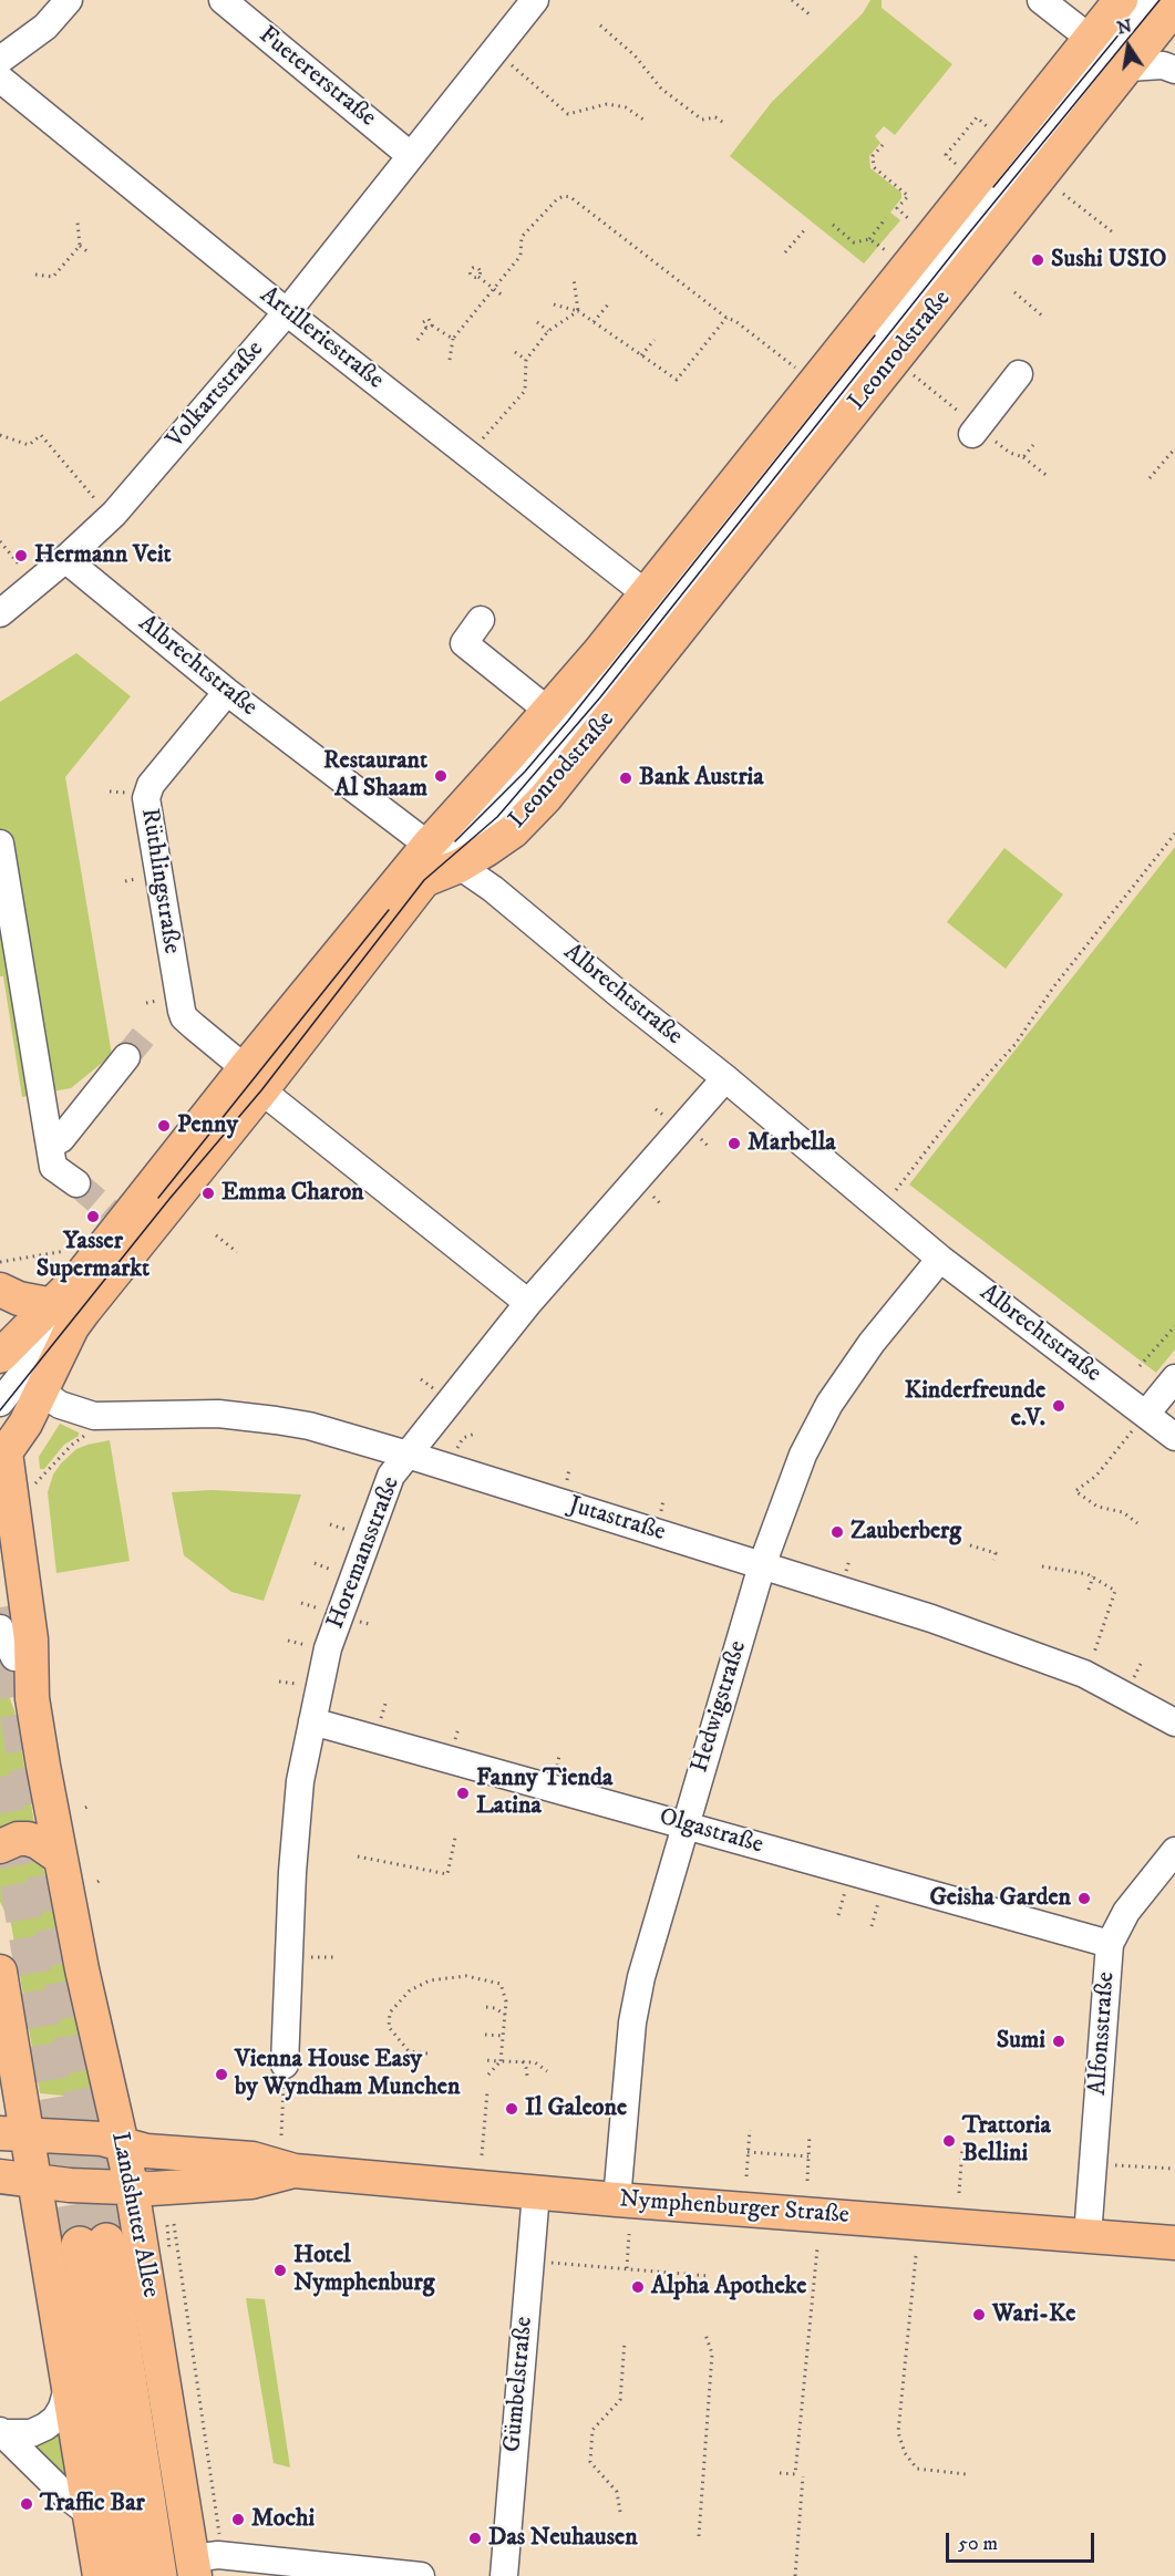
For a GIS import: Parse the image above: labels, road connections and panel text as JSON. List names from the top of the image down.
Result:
{
  "streets": {
    "highway": ["Landshuter Allee"],
    "main road": ["Leonrodstraße", "Nymphenburger Straße"],
    "street": [
      "Fuetererstraße",
      "Artilleriestraße",
      "Volkartstraße",
      "Albrechtstraße",
      "Rüthlingstraße",
      "Jutastraße",
      "Horemansstraße",
      "Hedwigstraße",
      "Olgastraße",
      "Alfonsstraße",
      "Gümbelstraße"
    ]
  },
  "crossings": [
    ["Fuetererstraße", "Volkartstraße"],
    ["Artilleriestraße", "Leonrodstraße"],
    ["Artilleriestraße", "Volkartstraße"],
    ["Leonrodstraße", "Albrechtstraße"],
    ["Leonrodstraße", "Rüthlingstraße"],
    ["Leonrodstraße", "Jutastraße"],
    ["Leonrodstraße", "Landshuter Allee"],
    ["Volkartstraße", "Albrechtstraße"],
    ["Albrechtstraße", "Rüthlingstraße"],
    ["Albrechtstraße", "Horemansstraße"],
    ["Albrechtstraße", "Hedwigstraße"],
    ["Rüthlingstraße", "Horemansstraße"],
    ["Jutastraße", "Horemansstraße"],
    ["Jutastraße", "Hedwigstraße"],
    ["Horemansstraße", "Olgastraße"],
    ["Hedwigstraße", "Olgastraße"],
    ["Hedwigstraße", "Nymphenburger Straße"],
    ["Olgastraße", "Alfonsstraße"],
    ["Alfonsstraße", "Nymphenburger Straße"],
    ["Nymphenburger Straße", "Landshuter Allee"],
    ["Nymphenburger Straße", "Gümbelstraße"]
  ],
  "places": [
    "Sushi USIO",
    "Hermann Veit",
    "Restaurant Al Shaam",
    "Bank Austria",
    "Penny",
    "Marbella",
    "Emma Charon",
    "Yasser Supermarkt",
    "Kinderfreunde e.V.",
    "Zauberberg",
    "Fanny Tienda Latina",
    "Geisha Garden",
    "Sumi",
    "Vienna House Easy by Wyndham Munchen",
    "Il Galeone",
    "Trattoria Bellini",
    "Hotel Nymphenburg",
    "Alpha Apotheke",
    "Wari-Ke",
    "Traffic Bar",
    "Mochi",
    "Das Neuhausen"
  ],
  "scale_bar": "50 m",
  "north": "top"
}
